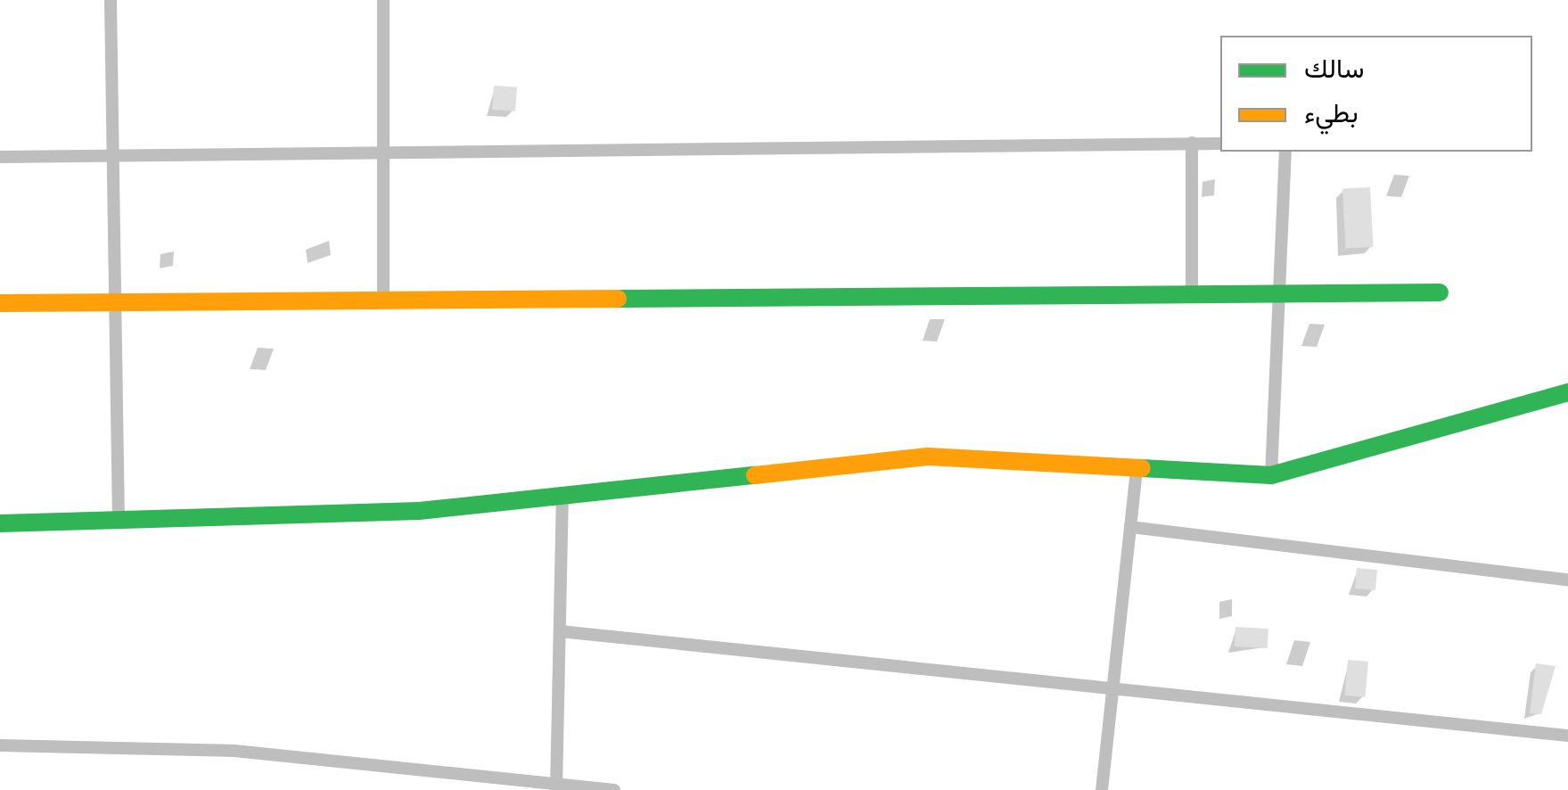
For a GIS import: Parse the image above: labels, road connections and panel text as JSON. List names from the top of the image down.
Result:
{
  "legend": ["سالك", "بطيء"]
}
